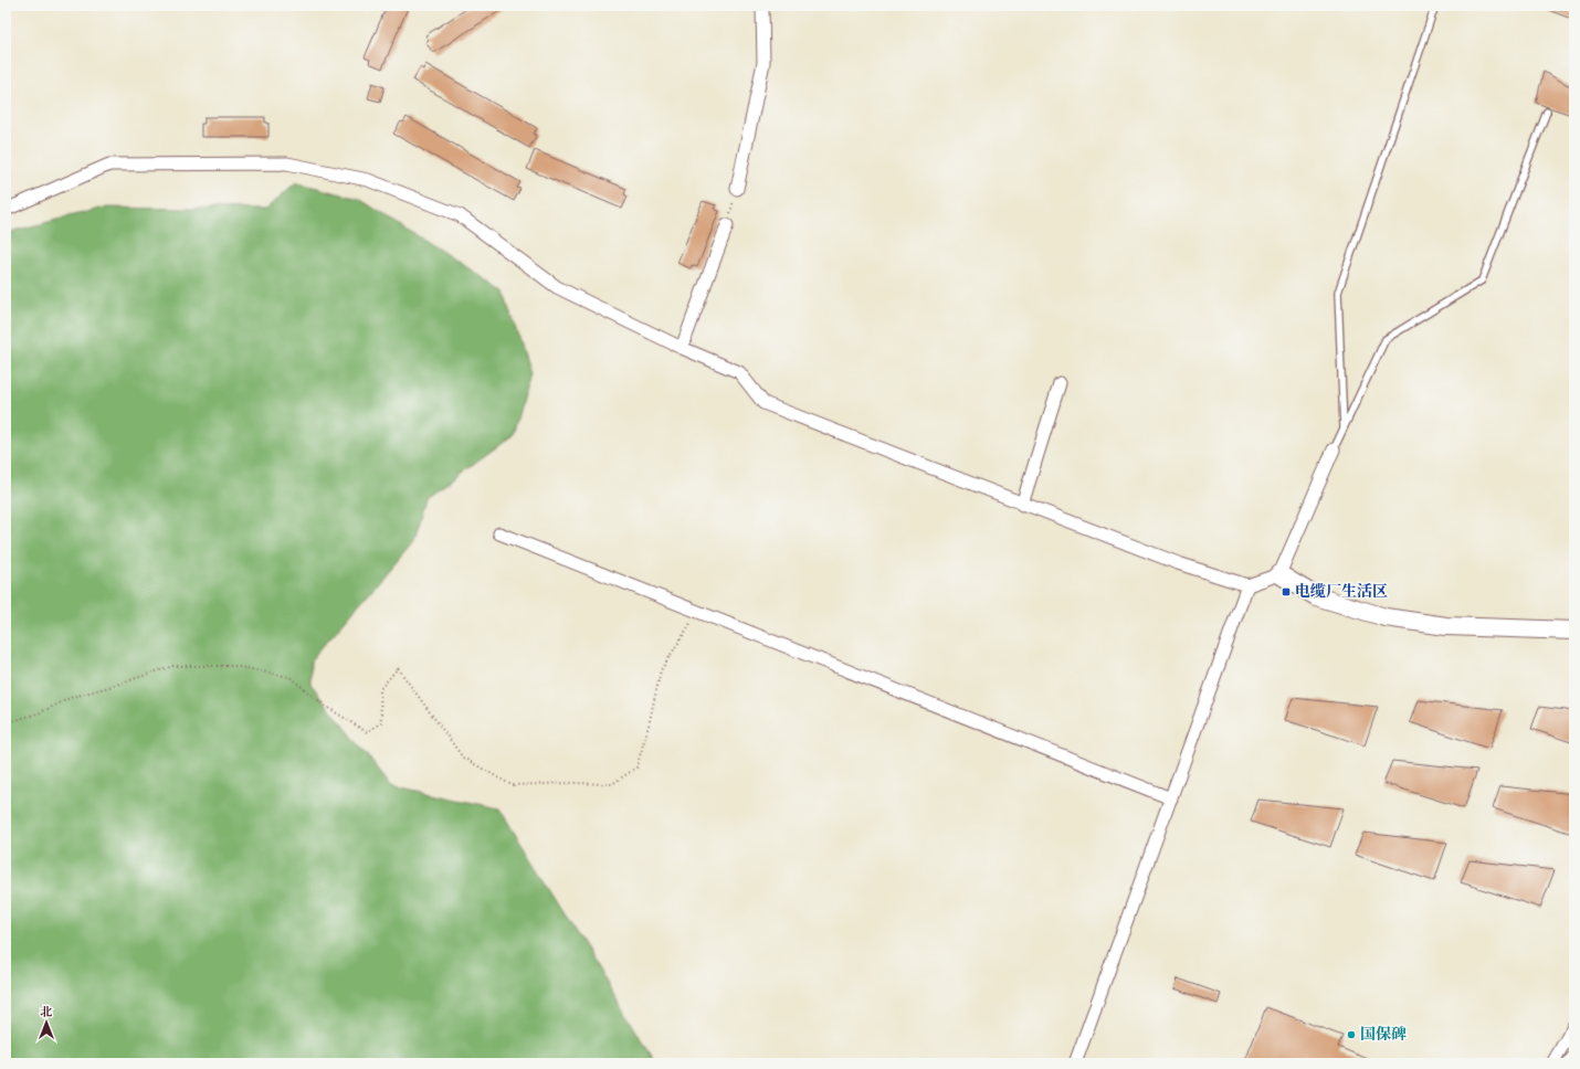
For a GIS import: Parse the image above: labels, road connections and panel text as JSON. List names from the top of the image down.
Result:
{
  "places": {
    "transit": ["电缆厂生活区"],
    "other": ["国保碑"]
  },
  "north": "top"
}
